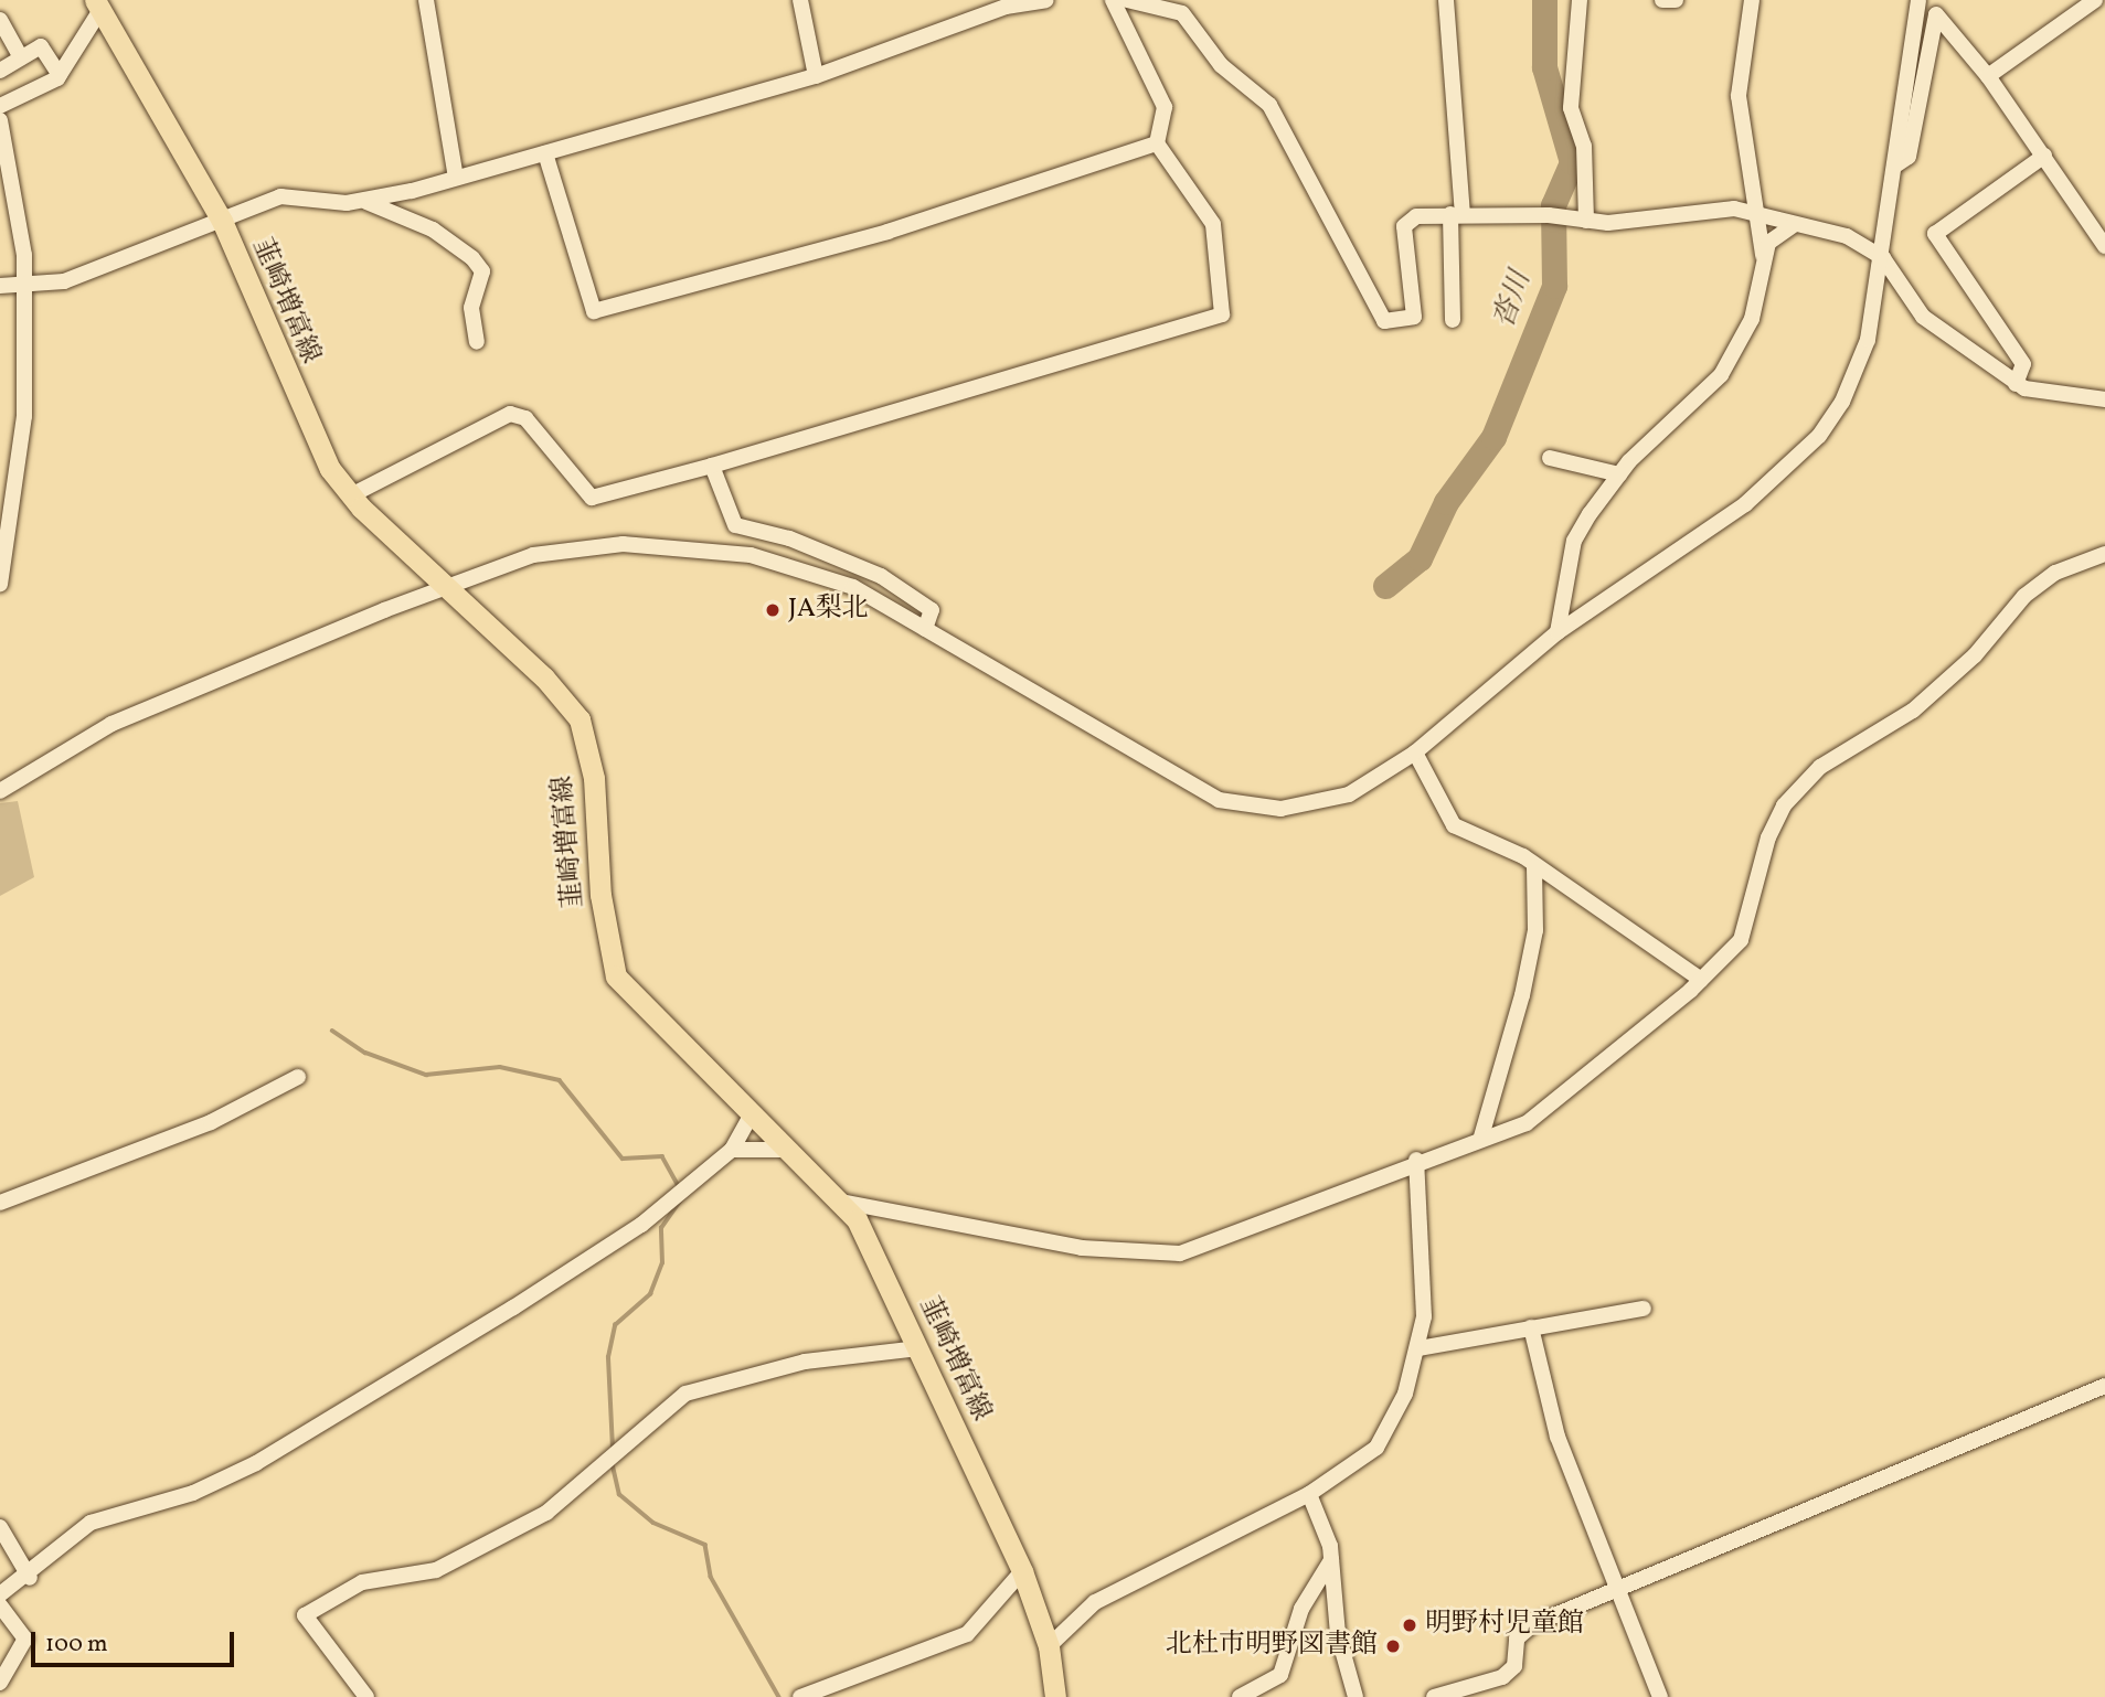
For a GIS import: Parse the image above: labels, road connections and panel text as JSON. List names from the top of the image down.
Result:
{
  "streets": {
    "main road": ["韮崎増富線"]
  },
  "water": ["沓川"],
  "places": ["JA梨北", "明野村児童館", "北杜市明野図書館"],
  "scale_bar": "100 m"
}
